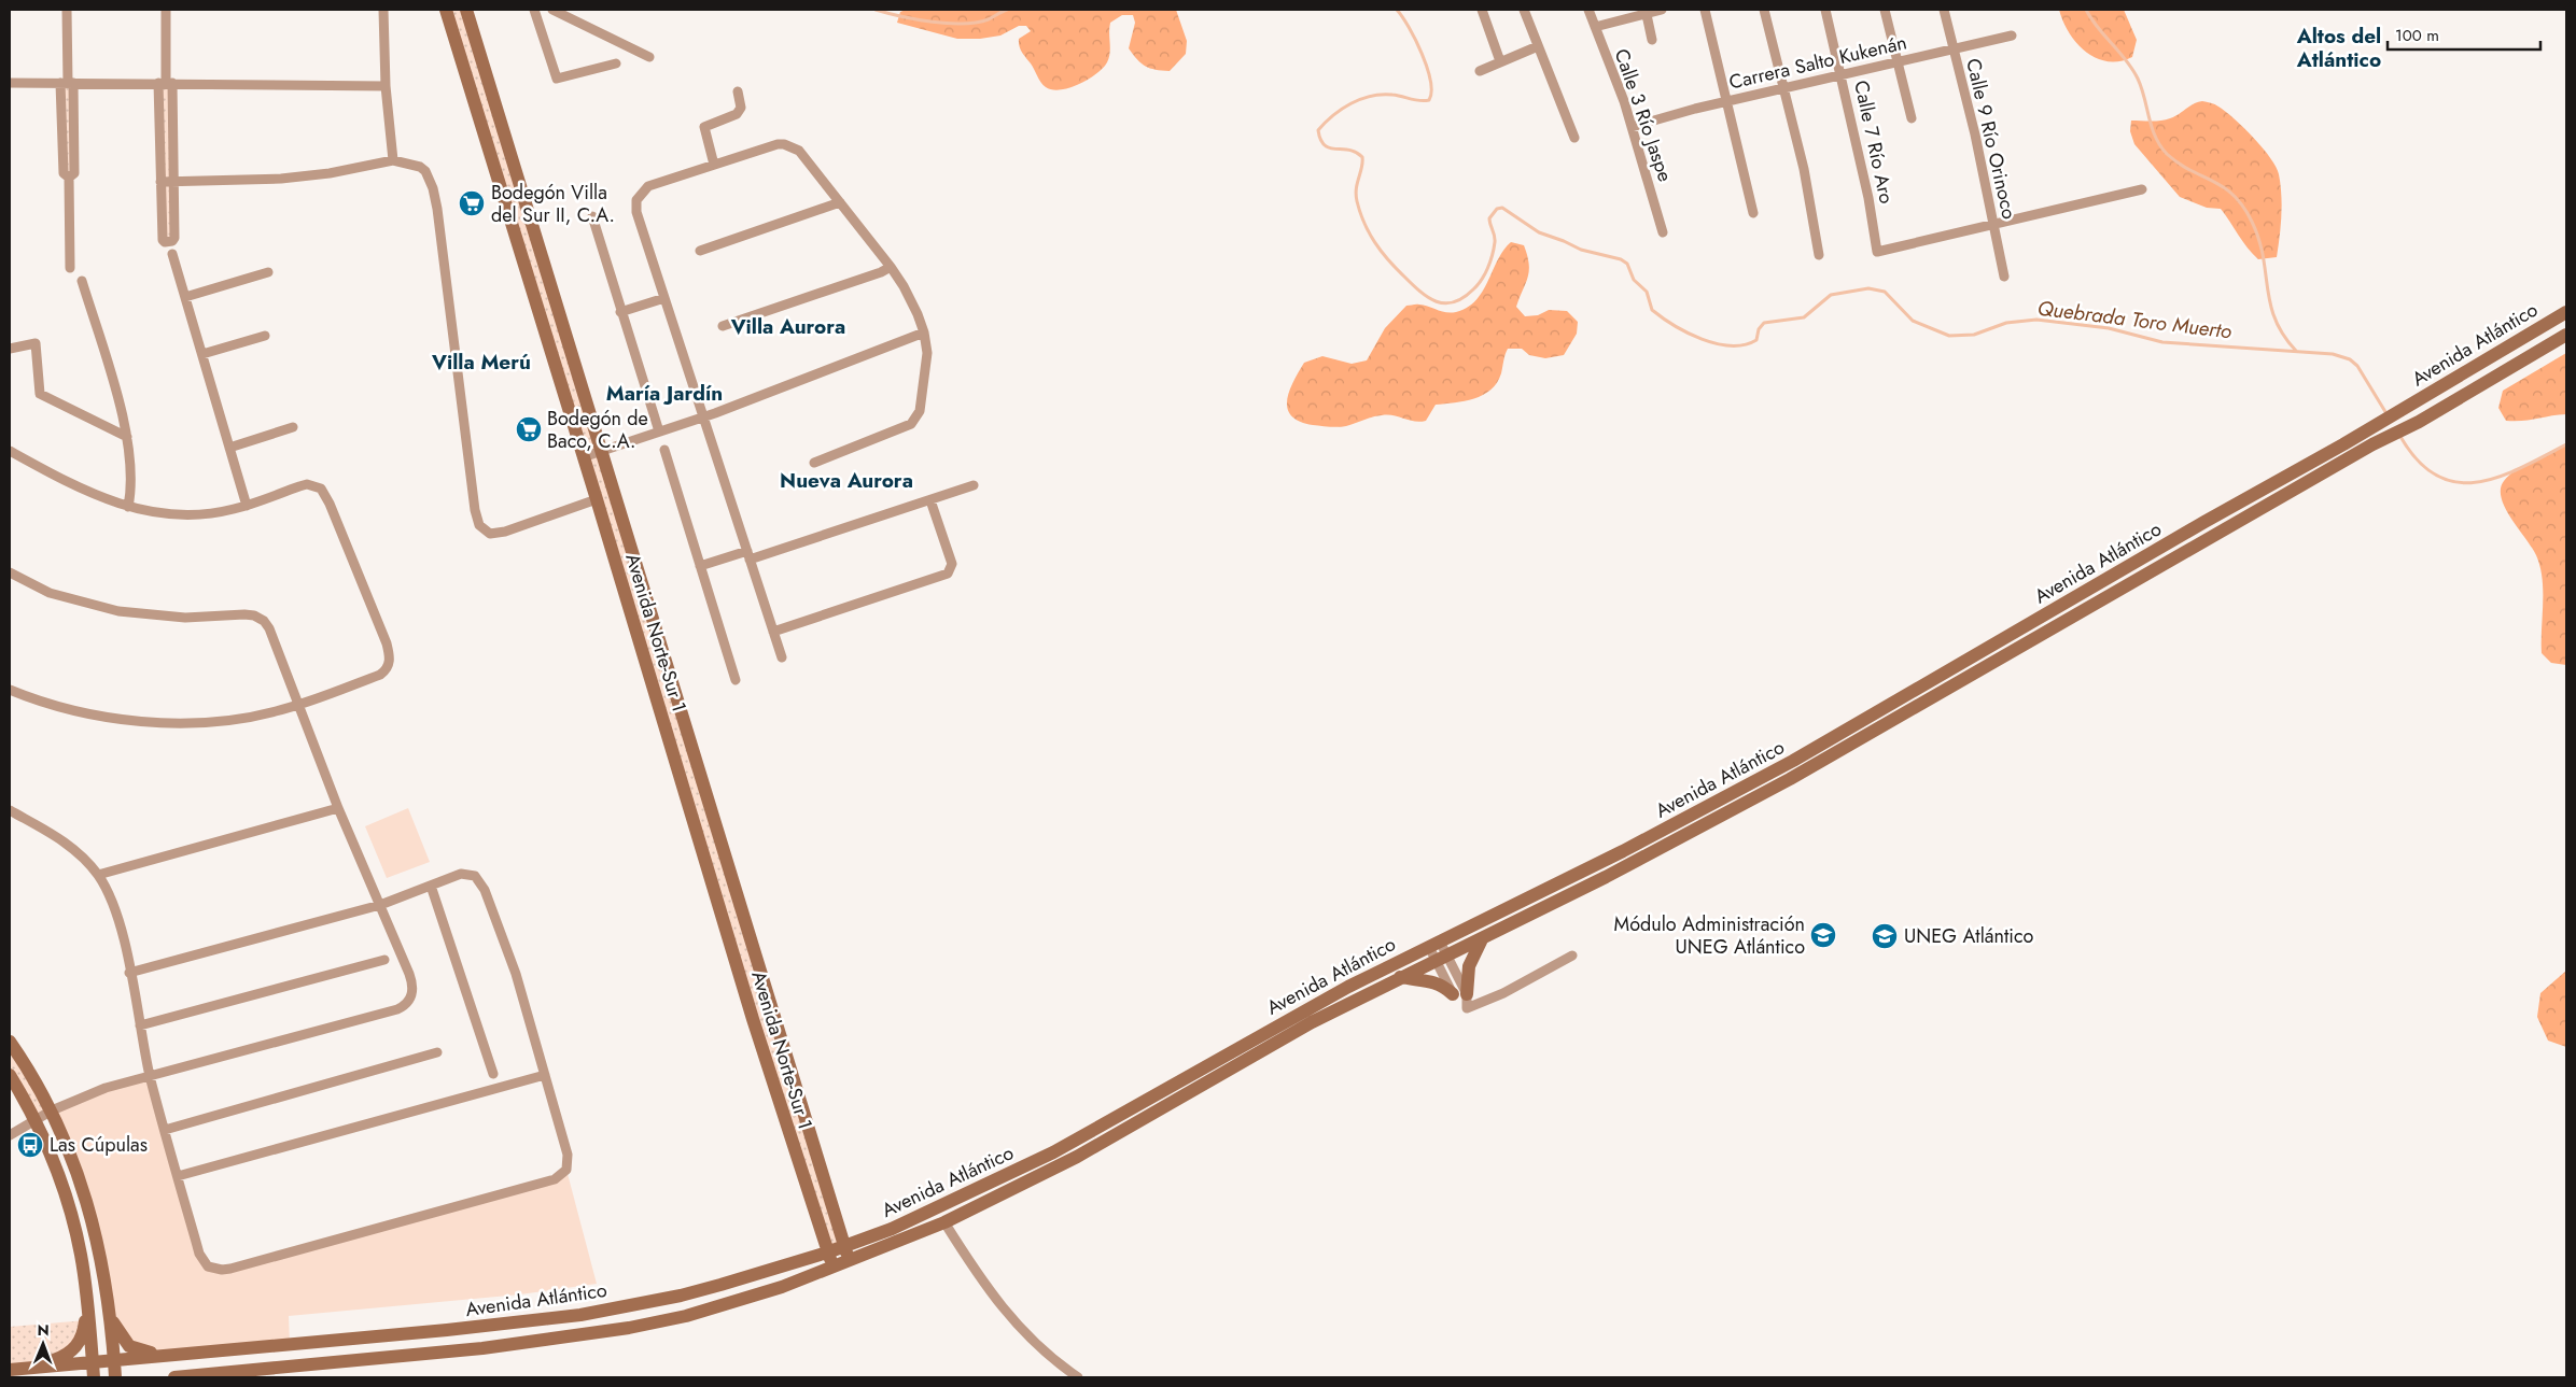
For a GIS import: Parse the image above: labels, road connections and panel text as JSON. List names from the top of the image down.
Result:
{
  "streets": {
    "main road": ["Avenida Atlántico", "Avenida Norte-Sur 1"],
    "street": [
      "Carrera Salto Kukenán",
      "Calle 3 Río Jaspe",
      "Calle 9 Río Orinoco",
      "Calle 7 Río Aro"
    ]
  },
  "crossings": [
    ["Carrera Salto Kukenán", "Calle 3 Río Jaspe"],
    ["Carrera Salto Kukenán", "Calle 9 Río Orinoco"],
    ["Carrera Salto Kukenán", "Calle 7 Río Aro"],
    ["Calle 9 Río Orinoco", "Calle 7 Río Aro"],
    ["Avenida Atlántico", "Avenida Norte-Sur 1"]
  ],
  "districts": [
    "Altos del Atlántico",
    "Villa Aurora",
    "Villa Merú",
    "María Jardín",
    "Nueva Aurora"
  ],
  "water": ["Quebrada Toro Muerto"],
  "places": {
    "supermarket": ["Bodegón Villa del Sur II, C.A.", "Bodegón de Baco, C.A."],
    "school or university": ["Módulo Administración UNEG Atlántico", "UNEG Atlántico"],
    "bus stop": ["Las Cúpulas"]
  },
  "scale_bar": "100 m",
  "north": "top"
}
